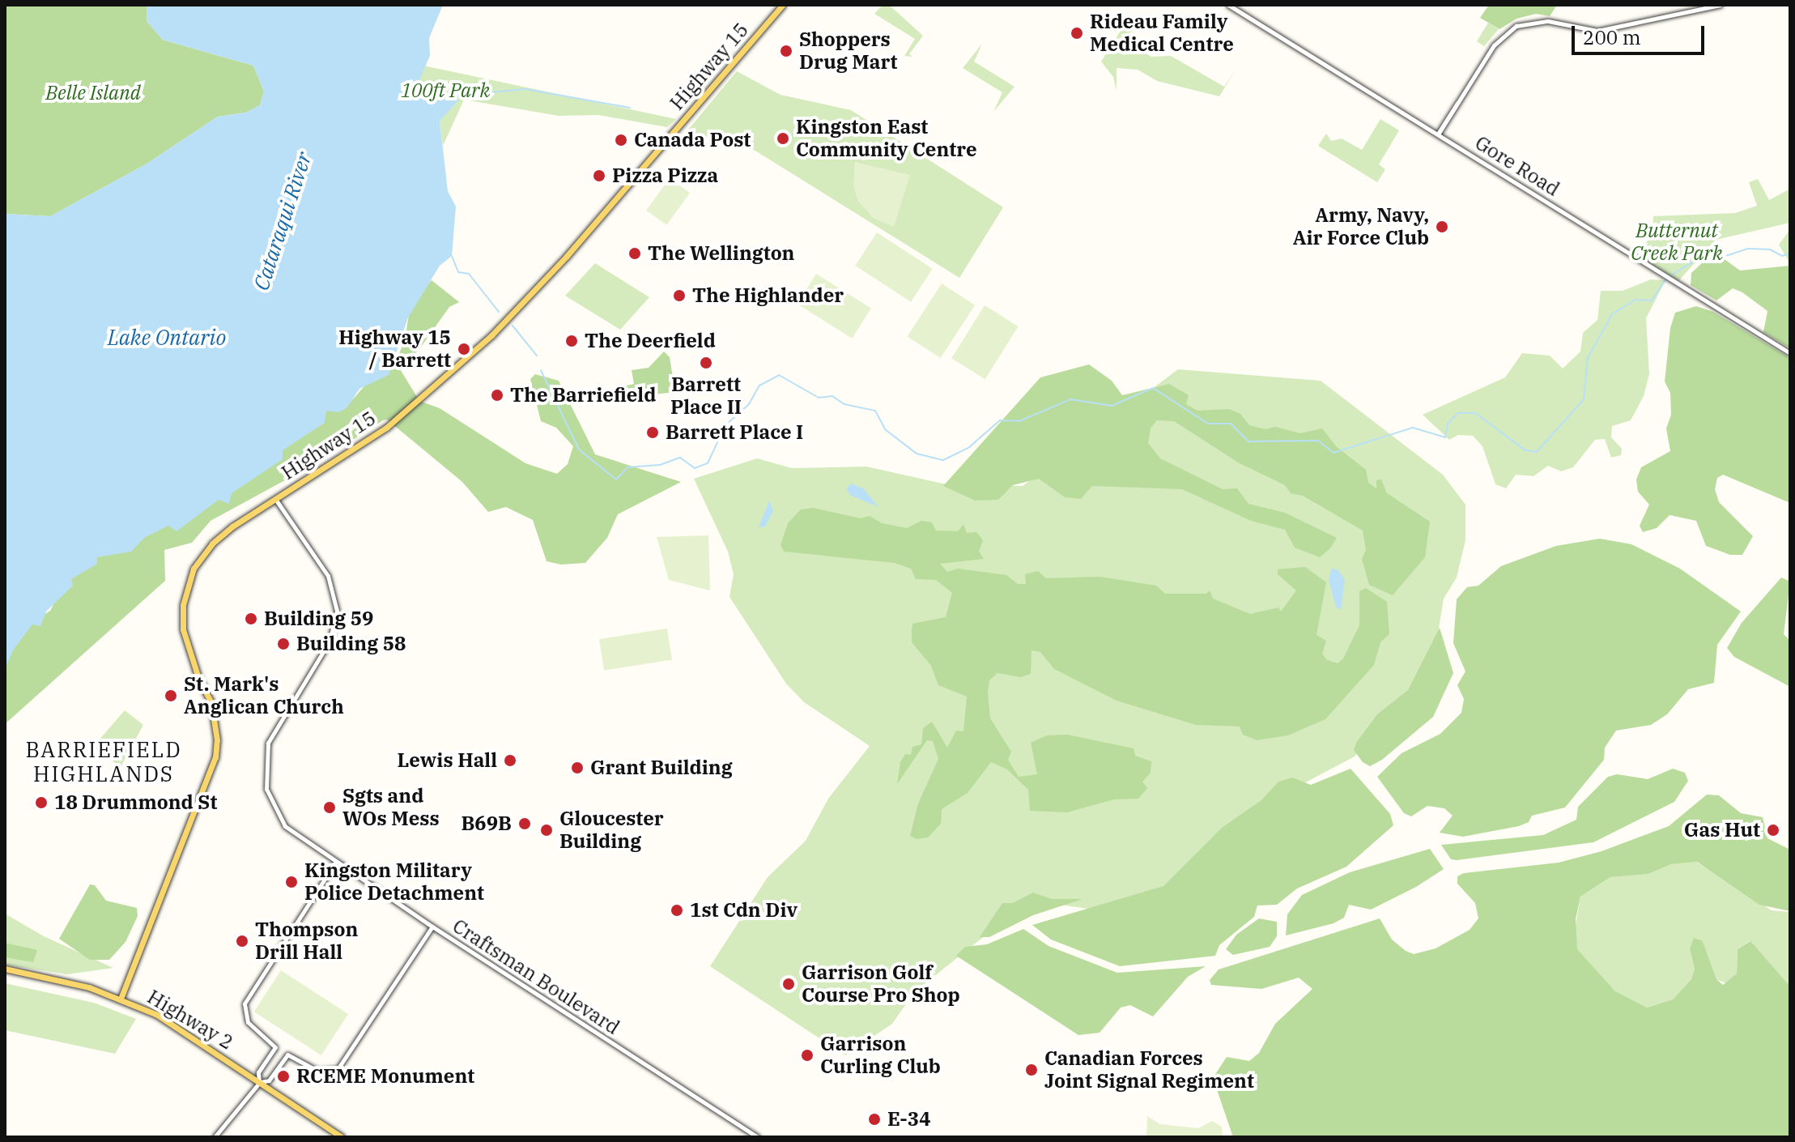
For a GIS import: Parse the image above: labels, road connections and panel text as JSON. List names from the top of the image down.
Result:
{
  "streets": {
    "main road": ["Highway 15", "Highway 2"],
    "street": ["Gore Road", "Craftsman Boulevard"]
  },
  "crossings": [
    ["Highway 15", "Craftsman Boulevard"],
    ["Highway 15", "Highway 2"]
  ],
  "districts": ["BARRIEFIELD HIGHLANDS"],
  "water": ["Cataraqui River", "Lake Ontario"],
  "parks": ["100ft Park", "Belle Island", "Butternut Creek Park"],
  "places": [
    "Rideau Family Medical Centre",
    "Shoppers Drug Mart",
    "Kingston East Community Centre",
    "Canada Post",
    "Pizza Pizza",
    "Army, Navy, Air Force Club",
    "The Wellington",
    "The Highlander",
    "The Deerfield",
    "Highway 15 / Barrett",
    "Barrett Place II",
    "The Barriefield",
    "Barrett Place I",
    "Building 59",
    "Building 58",
    "St. Mark's Anglican Church",
    "Lewis Hall",
    "Grant Building",
    "18 Drummond St",
    "Sgts and WOs Mess",
    "B69B",
    "Gloucester Building",
    "Gas Hut",
    "Kingston Military Police Detachment",
    "1st Cdn Div",
    "Thompson Drill Hall",
    "Garrison Golf Course Pro Shop",
    "Garrison Curling Club",
    "Canadian Forces Joint Signal Regiment",
    "RCEME Monument",
    "E-34"
  ],
  "scale_bar": "200 m"
}
